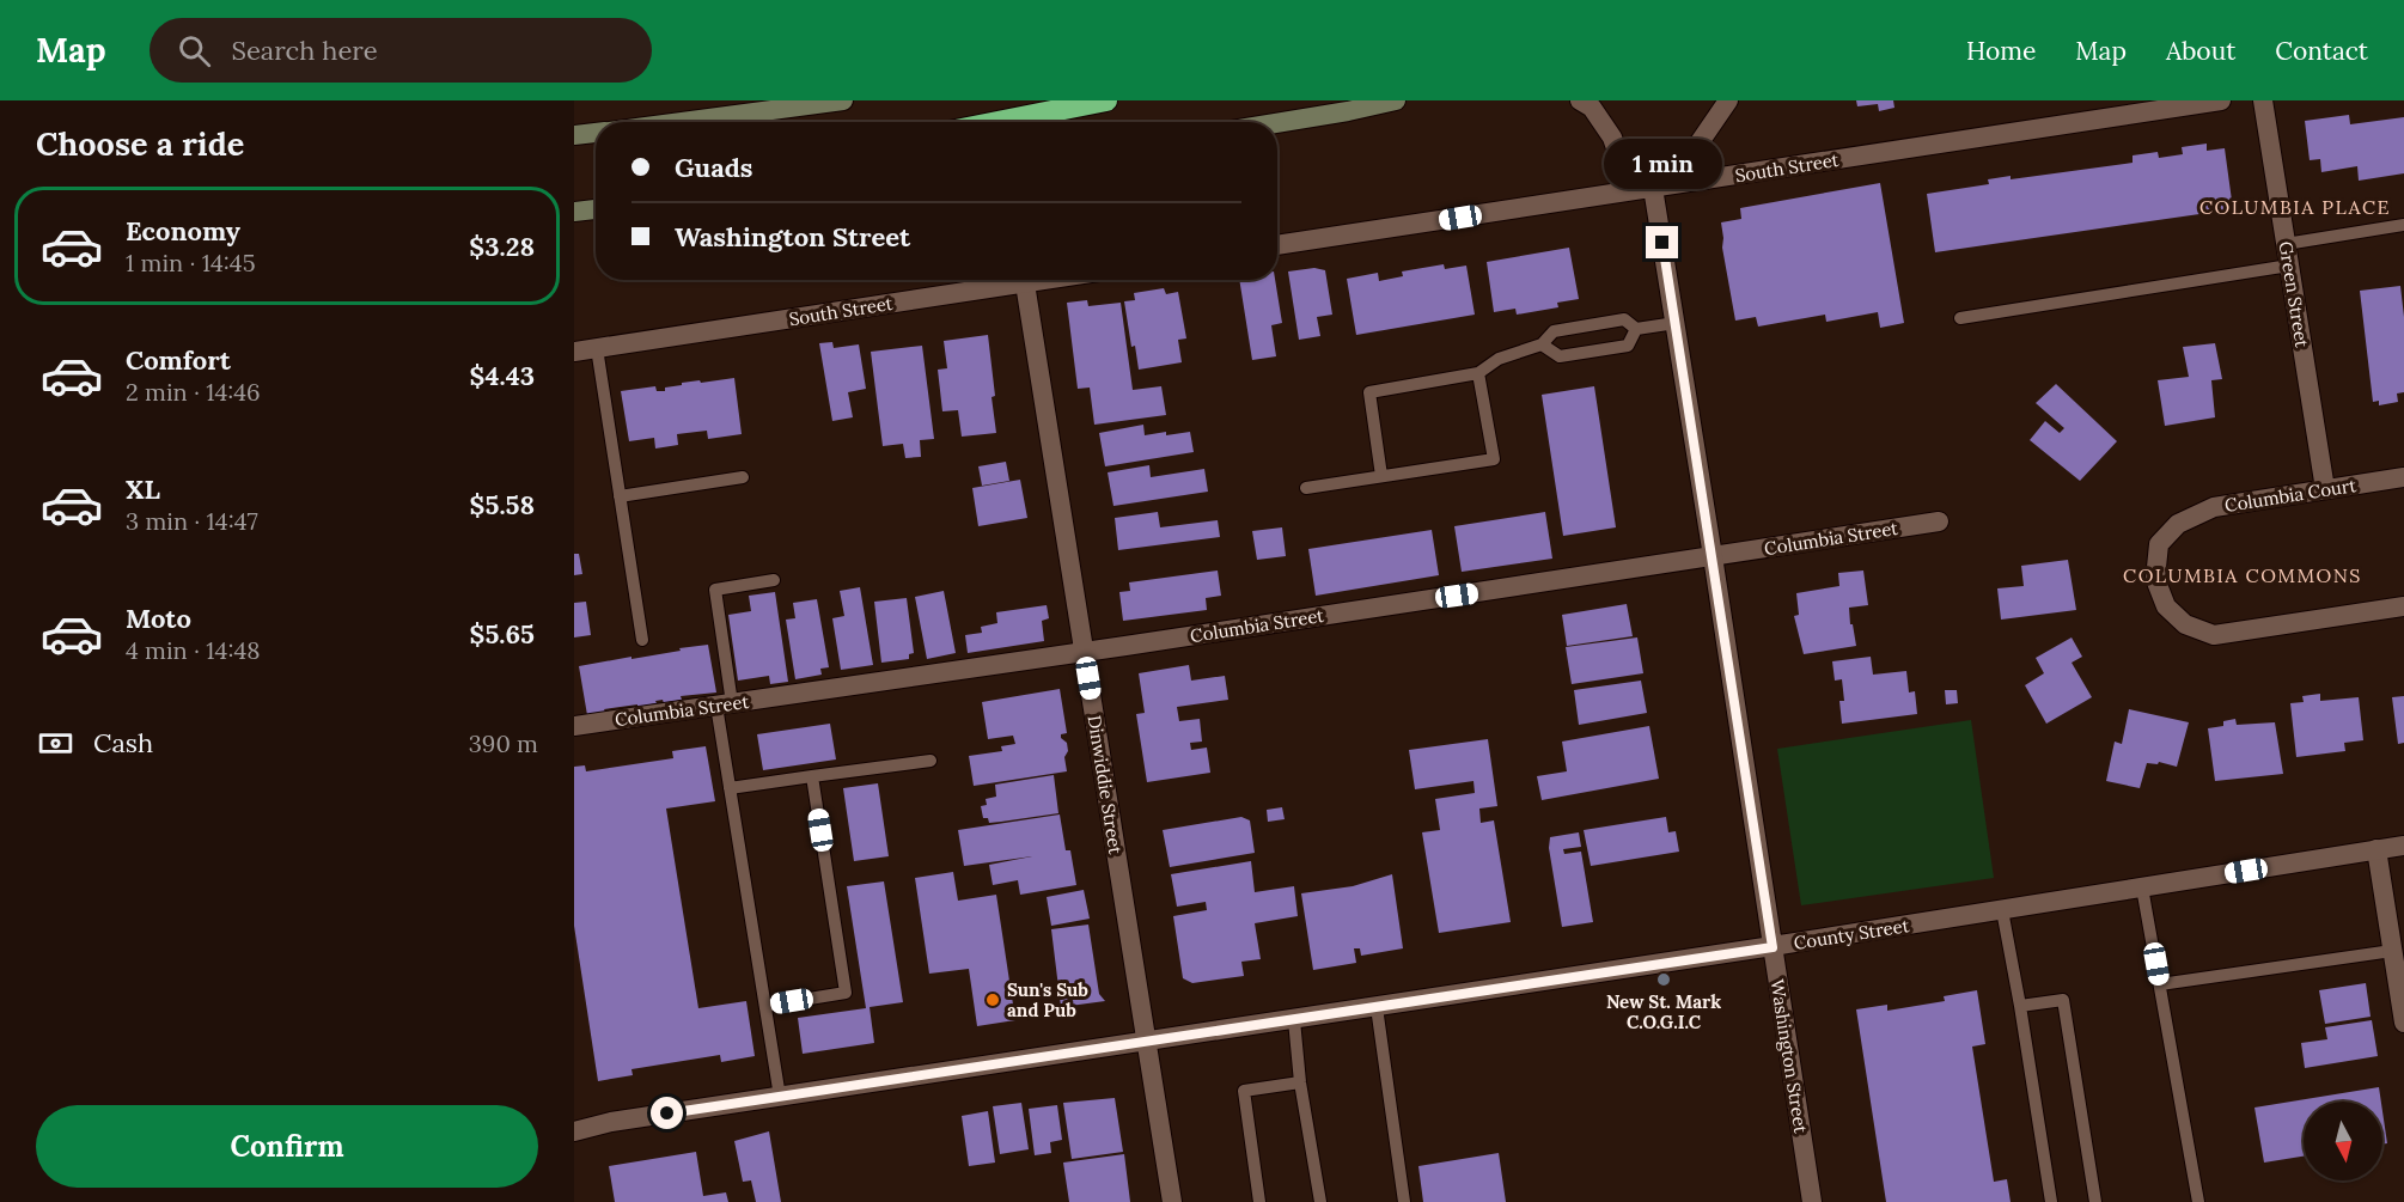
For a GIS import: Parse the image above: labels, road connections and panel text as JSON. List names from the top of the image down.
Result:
{
  "streets": {
    "street": [
      "South Street",
      "Green Street",
      "Columbia Court",
      "Columbia Street",
      "Dinwiddie Street",
      "County Street",
      "Washington Street"
    ]
  },
  "crossings": [
    ["South Street", "Dinwiddie Street"],
    ["South Street", "Washington Street"],
    ["Green Street", "Columbia Court"],
    ["Columbia Street", "Dinwiddie Street"],
    ["Columbia Street", "Washington Street"],
    ["Dinwiddie Street", "County Street"],
    ["County Street", "Washington Street"]
  ],
  "districts": ["COLUMBIA PLACE", "COLUMBIA COMMONS"],
  "places": ["New St. Mark C.O.G.I.C", "Sun's Sub and Pub"],
  "north": "bottom",
  "page": {
    "header": "Map",
    "search": "Search here",
    "nav": [
      "Home",
      "Map",
      "About",
      "Contact"
    ],
    "heading": "Choose a ride",
    "banner": ["Guads", "Washington Street"],
    "bubble": "1 min",
    "list": [
      {
        "name": "Economy",
        "note": "1 min · 14:45",
        "value": "$3.28"
      },
      {
        "name": "Comfort",
        "note": "2 min · 14:46",
        "value": "$4.43"
      },
      {
        "name": "XL",
        "note": "3 min · 14:47",
        "value": "$5.58"
      },
      {
        "name": "Moto",
        "note": "4 min · 14:48",
        "value": "$5.65"
      }
    ],
    "pay": ["Cash", "390 m"],
    "buttons": "Confirm"
  }
}
